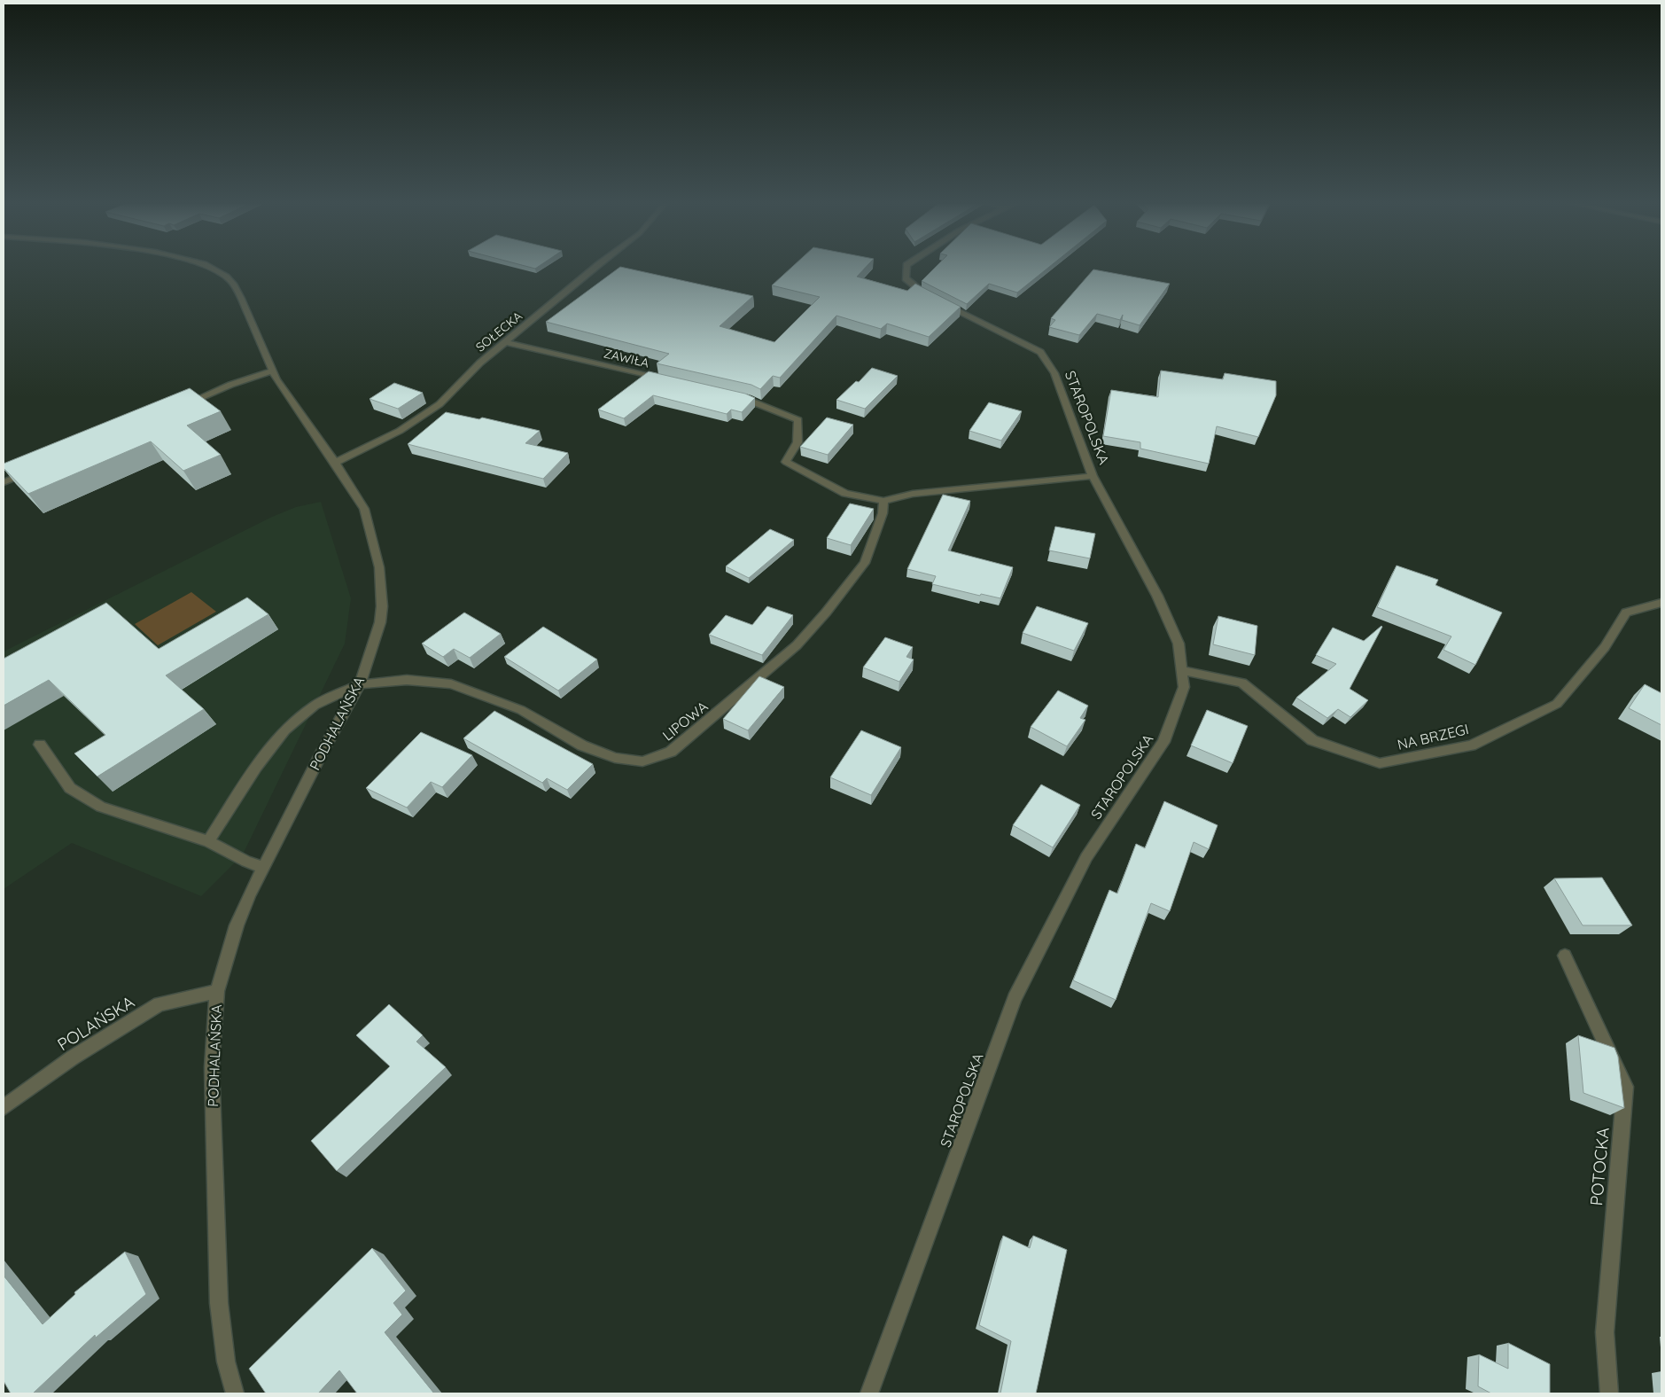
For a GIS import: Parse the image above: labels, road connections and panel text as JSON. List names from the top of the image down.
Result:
{
  "streets": {
    "street": [
      "SOŁECKA",
      "ZAWIŁA",
      "STAROPOLSKA",
      "LIPOWA",
      "PODHALAŃSKA",
      "NA BRZEGI",
      "POLAŃSKA",
      "POTOCKA"
    ]
  },
  "crossings": [
    ["SOŁECKA", "ZAWIŁA"],
    ["SOŁECKA", "PODHALAŃSKA"],
    ["STAROPOLSKA", "NA BRZEGI"],
    ["LIPOWA", "PODHALAŃSKA"],
    ["PODHALAŃSKA", "POLAŃSKA"]
  ]
}
